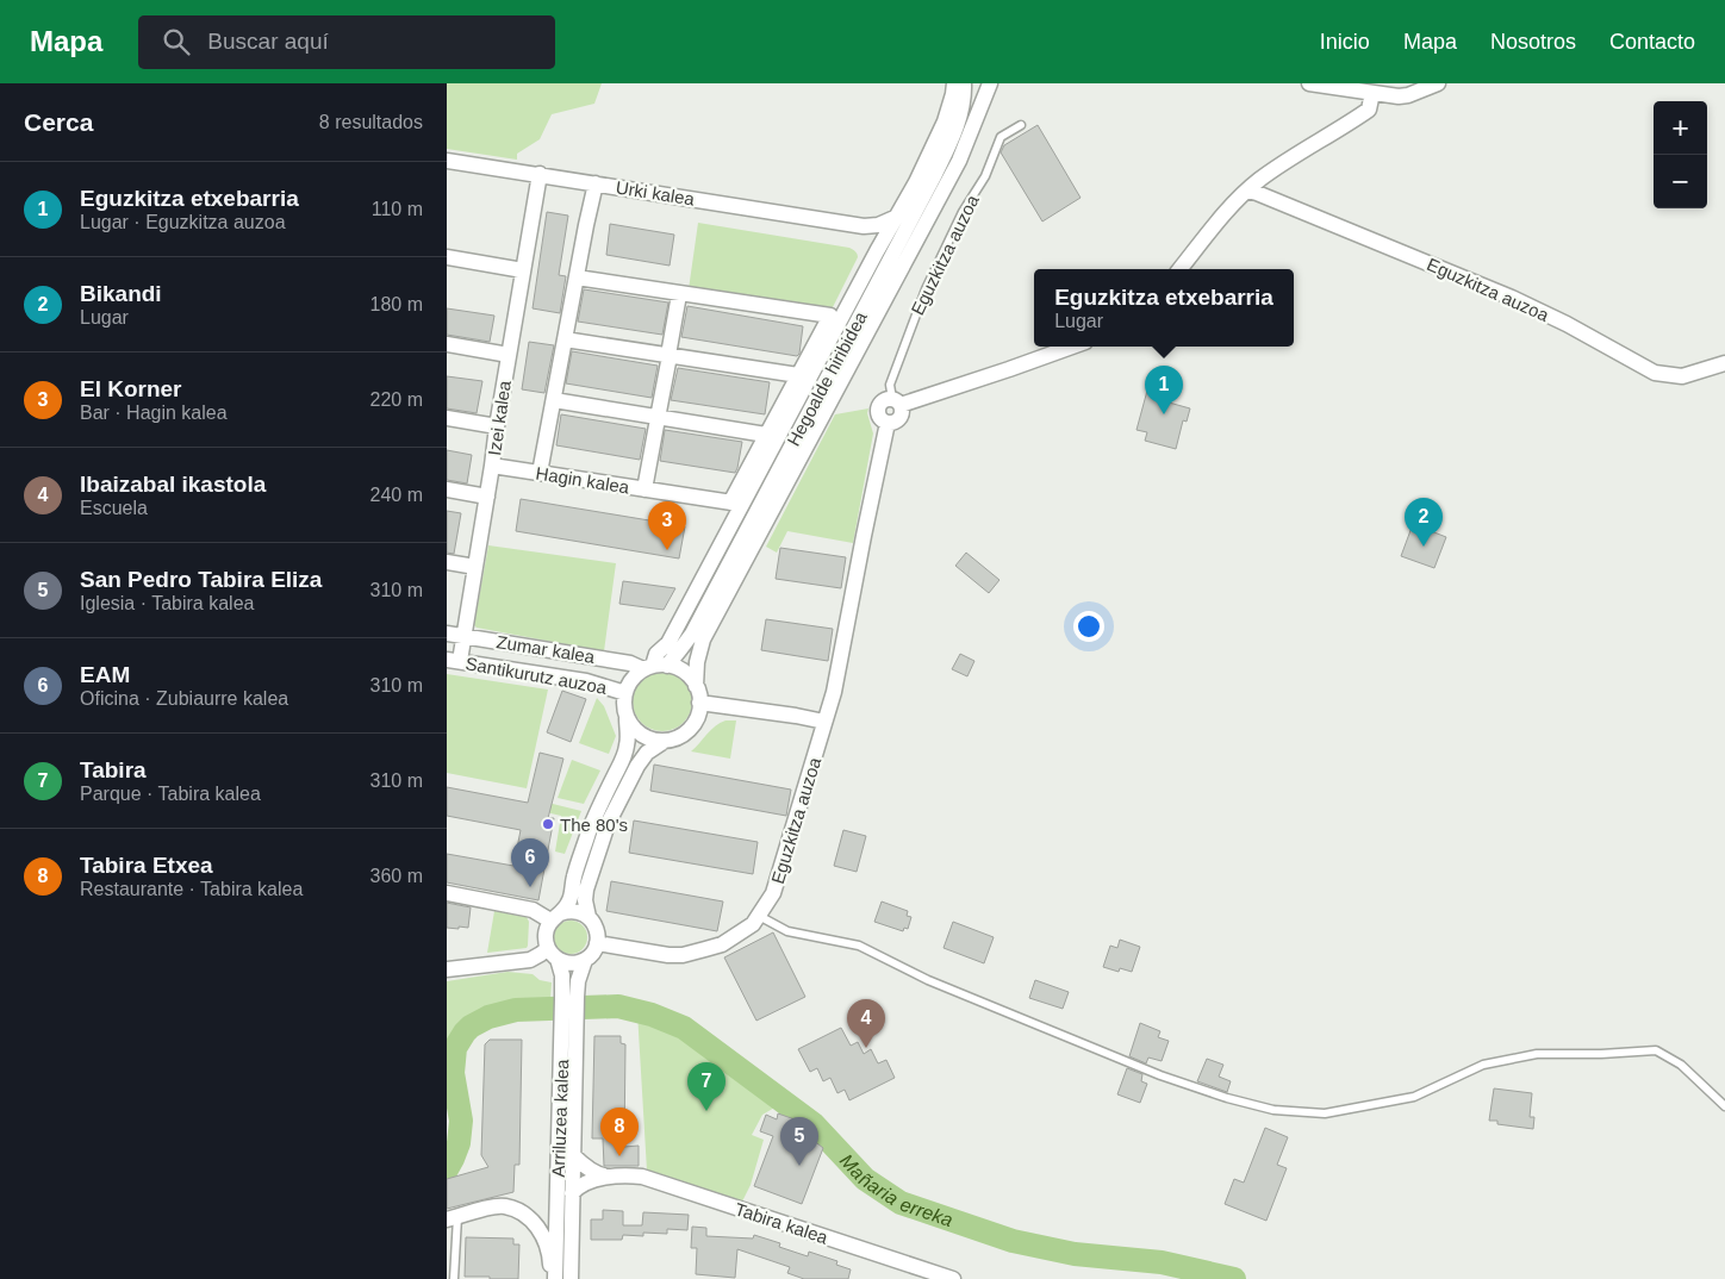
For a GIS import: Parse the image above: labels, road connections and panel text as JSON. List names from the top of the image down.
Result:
{
  "streets": {
    "street": [
      "Urki kalea",
      "Eguzkitza auzoa",
      "Hegoalde hiribidea",
      "Izei kalea",
      "Hagin kalea",
      "Zumar kalea",
      "Santikurutz auzoa",
      "Arriluzea kalea",
      "Tabira kalea"
    ]
  },
  "crossings": [
    ["Urki kalea", "Izei kalea"],
    ["Eguzkitza auzoa", "Arriluzea kalea"],
    ["Hegoalde hiribidea", "Hagin kalea"],
    ["Hegoalde hiribidea", "Zumar kalea"],
    ["Hegoalde hiribidea", "Santikurutz auzoa"],
    ["Hegoalde hiribidea", "Arriluzea kalea"],
    ["Izei kalea", "Hagin kalea"],
    ["Izei kalea", "Zumar kalea"],
    ["Izei kalea", "Santikurutz auzoa"],
    ["Zumar kalea", "Santikurutz auzoa"],
    ["Zumar kalea", "Arriluzea kalea"],
    ["Santikurutz auzoa", "Arriluzea kalea"]
  ],
  "water": ["Mañaria erreka"],
  "places": ["The 80's"],
  "page": {
    "header": "Mapa",
    "search": "Buscar aquí",
    "nav": [
      "Inicio",
      "Mapa",
      "Nosotros",
      "Contacto"
    ],
    "heading": ["Cerca", "8 resultados"],
    "map_buttons": ["+", "−"],
    "list": [
      {
        "mark": "1",
        "name": "Eguzkitza etxebarria",
        "note": "Lugar · Eguzkitza auzoa",
        "value": "110 m"
      },
      {
        "mark": "2",
        "name": "Bikandi",
        "note": "Lugar",
        "value": "180 m"
      },
      {
        "mark": "3",
        "name": "El Korner",
        "note": "Bar · Hagin kalea",
        "value": "220 m"
      },
      {
        "mark": "4",
        "name": "Ibaizabal ikastola",
        "note": "Escuela",
        "value": "240 m"
      },
      {
        "mark": "5",
        "name": "San Pedro Tabira Eliza",
        "note": "Iglesia · Tabira kalea",
        "value": "310 m"
      },
      {
        "mark": "6",
        "name": "EAM",
        "note": "Oficina · Zubiaurre kalea",
        "value": "310 m"
      },
      {
        "mark": "7",
        "name": "Tabira",
        "note": "Parque · Tabira kalea",
        "value": "310 m"
      },
      {
        "mark": "8",
        "name": "Tabira Etxea",
        "note": "Restaurante · Tabira kalea",
        "value": "360 m"
      }
    ],
    "popup": ["Eguzkitza etxebarria", "Lugar"],
    "pins": [
      "1",
      "2",
      "3",
      "6",
      "4",
      "7",
      "8",
      "5"
    ]
  }
}
